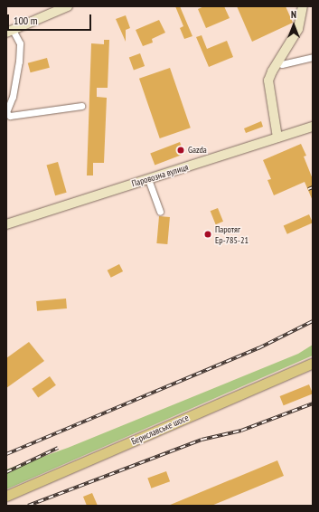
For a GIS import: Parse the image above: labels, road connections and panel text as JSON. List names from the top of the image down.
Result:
{
  "streets": {
    "main road": ["Паровозна вулиця", "Бериславське шосе"]
  },
  "places": ["Gazda", "Паротяг Ер-785-21"],
  "scale_bar": "100 m",
  "north": "top"
}
